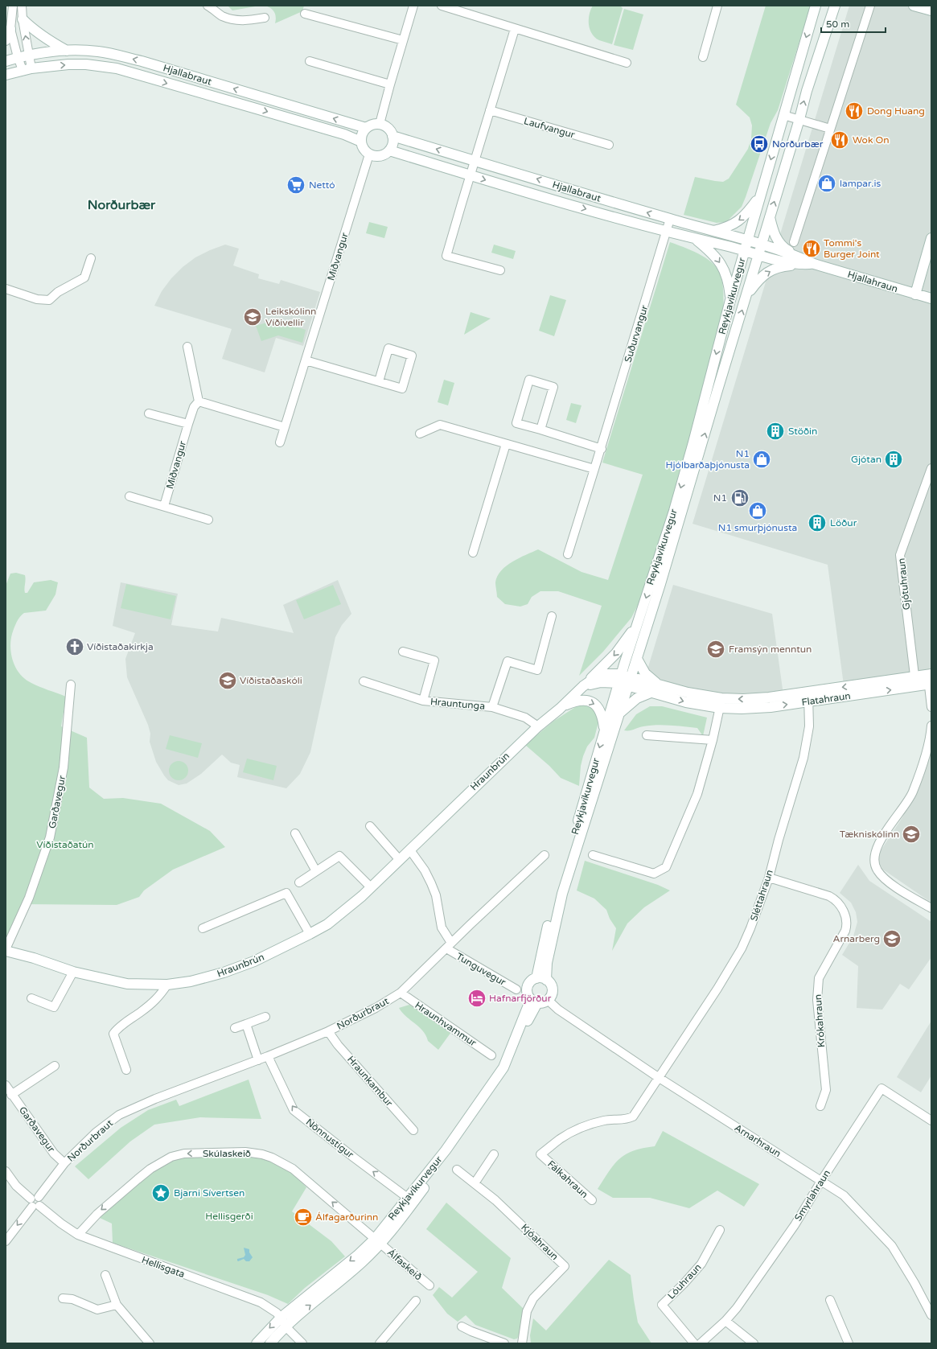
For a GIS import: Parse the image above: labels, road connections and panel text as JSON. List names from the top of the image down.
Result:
{
  "streets": {
    "main road": [
      "Hjallabraut",
      "Hjallahraun",
      "Reykjavíkurvegur",
      "Flatahraun",
      "Hraunbrún"
    ],
    "street": [
      "Laufvangur",
      "Miðvangur",
      "Suðurvangur",
      "Gjótuhraun",
      "Hrauntunga",
      "Garðavegur",
      "Sléttahraun",
      "Tunguvegur",
      "Norðurbraut",
      "Krókahraun",
      "Hraunhvammur",
      "Hraunkambur",
      "Nönnustígur",
      "Arnarhraun",
      "Skúlaskeið",
      "Fálkahraun",
      "Smyrlahraun",
      "Kjóahraun",
      "Álfaskeið",
      "Hellisgata",
      "Lóuhraun"
    ]
  },
  "crossings": [
    ["Hjallabraut", "Miðvangur"],
    ["Hjallabraut", "Hjallahraun"],
    ["Hjallabraut", "Reykjavíkurvegur"],
    ["Hjallabraut", "Suðurvangur"],
    ["Hjallahraun", "Reykjavíkurvegur"],
    ["Reykjavíkurvegur", "Flatahraun"],
    ["Reykjavíkurvegur", "Hraunbrún"],
    ["Reykjavíkurvegur", "Nönnustígur"],
    ["Reykjavíkurvegur", "Arnarhraun"],
    ["Reykjavíkurvegur", "Skúlaskeið"],
    ["Reykjavíkurvegur", "Álfaskeið"],
    ["Reykjavíkurvegur", "Hellisgata"],
    ["Gjótuhraun", "Flatahraun"],
    ["Flatahraun", "Hraunbrún"],
    ["Flatahraun", "Sléttahraun"],
    ["Hrauntunga", "Hraunbrún"],
    ["Hraunbrún", "Garðavegur"],
    ["Garðavegur", "Norðurbraut"],
    ["Sléttahraun", "Krókahraun"],
    ["Sléttahraun", "Arnarhraun"],
    ["Sléttahraun", "Fálkahraun"],
    ["Tunguvegur", "Norðurbraut"],
    ["Norðurbraut", "Hraunhvammur"],
    ["Norðurbraut", "Hraunkambur"],
    ["Norðurbraut", "Nönnustígur"],
    ["Norðurbraut", "Hellisgata"],
    ["Arnarhraun", "Fálkahraun"],
    ["Arnarhraun", "Smyrlahraun"],
    ["Skúlaskeið", "Álfaskeið"],
    ["Skúlaskeið", "Hellisgata"]
  ],
  "one_way": ["Nönnustígur", "Skúlaskeið"],
  "districts": ["Norðurbær"],
  "parks": ["Víðistaðatún", "Hellisgerði"],
  "places": {
    "restaurant": ["Dong Huang", "Wok On", "Tommi's Burger Joint"],
    "bus stop": ["Norðurbær"],
    "shop": ["lampar.is", "N1 Hjólbarðaþjónusta", "N1 smurþjónusta"],
    "supermarket": ["Nettó"],
    "school or university": [
      "Leikskólinn Víðivellir",
      "Framsýn menntun",
      "Víðistaðaskóli",
      "Tækniskólinn",
      "Arnarberg"
    ],
    "building": ["Stöðin", "Gjótan", "Löður"],
    "fuel station": ["N1"],
    "church": ["Víðistaðakirkja"],
    "hotel": ["Hafnarfjörður"],
    "place": ["Bjarni Sívertsen"],
    "cafe": ["Álfagarðurinn"]
  },
  "scale_bar": "50 m"
}
